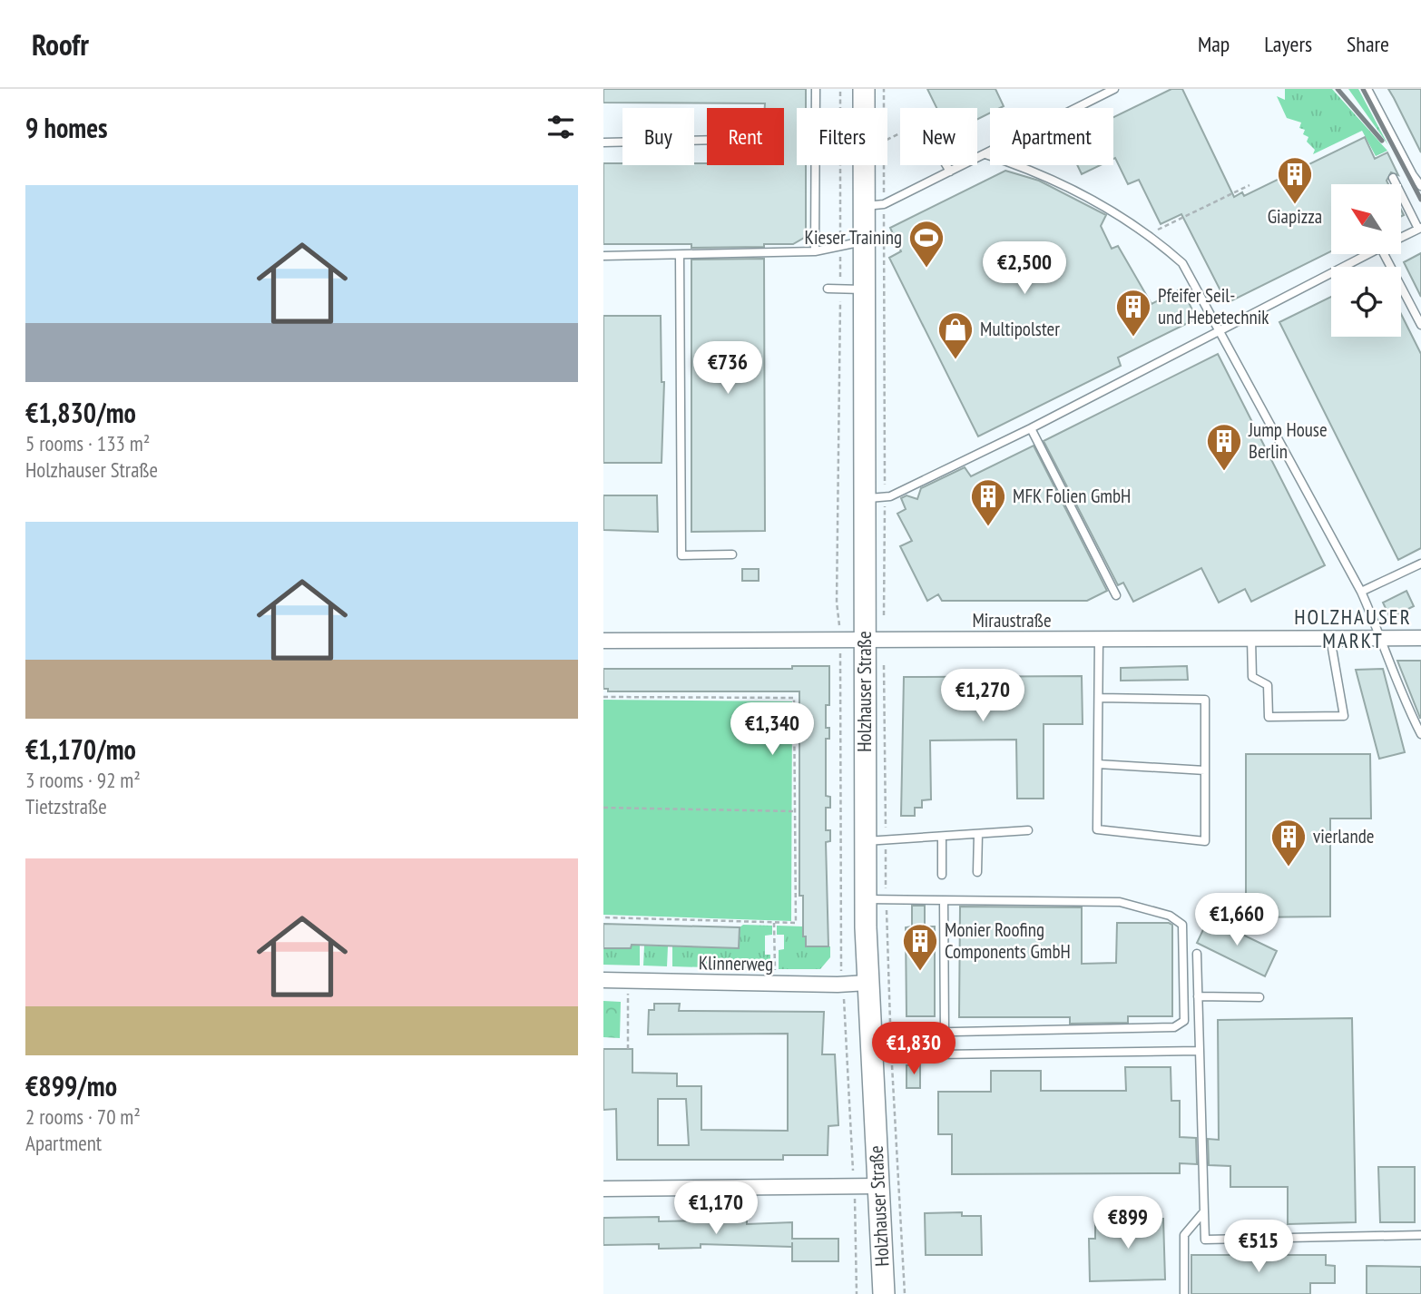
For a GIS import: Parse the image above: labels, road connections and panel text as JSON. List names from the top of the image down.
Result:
{
  "streets": {
    "main road": ["Holzhauser Straße"],
    "street": ["Miraustraße", "Klinnerweg"]
  },
  "crossings": [
    ["Miraustraße", "Holzhauser Straße"],
    ["Holzhauser Straße", "Klinnerweg"]
  ],
  "districts": ["HOLZHAUSER MARKT"],
  "places": {
    "building": [
      "Giapizza",
      "Pfeifer Seil- und Hebetechnik",
      "Jump House Berlin",
      "MFK Folien GmbH",
      "vierlande",
      "Monier Roofing Components GmbH"
    ],
    "sports": ["Kieser Training"],
    "shop": ["Multipolster"]
  },
  "north": "top left",
  "page": {
    "header": "Roofr",
    "nav": ["Map", "Layers", "Share"],
    "heading": "9 homes",
    "chip": [
      "Buy",
      "Rent",
      "Filters",
      "New",
      "Apartment"
    ],
    "list": [
      {
        "name": "€1,830/mo",
        "note": "5 rooms · 133 m² · Holzhauser Straße"
      },
      {
        "name": "€1,170/mo",
        "note": "3 rooms · 92 m² · Tietzstraße"
      },
      {
        "name": "€899/mo",
        "note": "2 rooms · 70 m² · Apartment"
      }
    ],
    "price": [
      "€2,500",
      "€736",
      "€1,270",
      "€1,340",
      "€1,660",
      "€1,830",
      "€1,170",
      "€899",
      "€515"
    ]
  }
}
